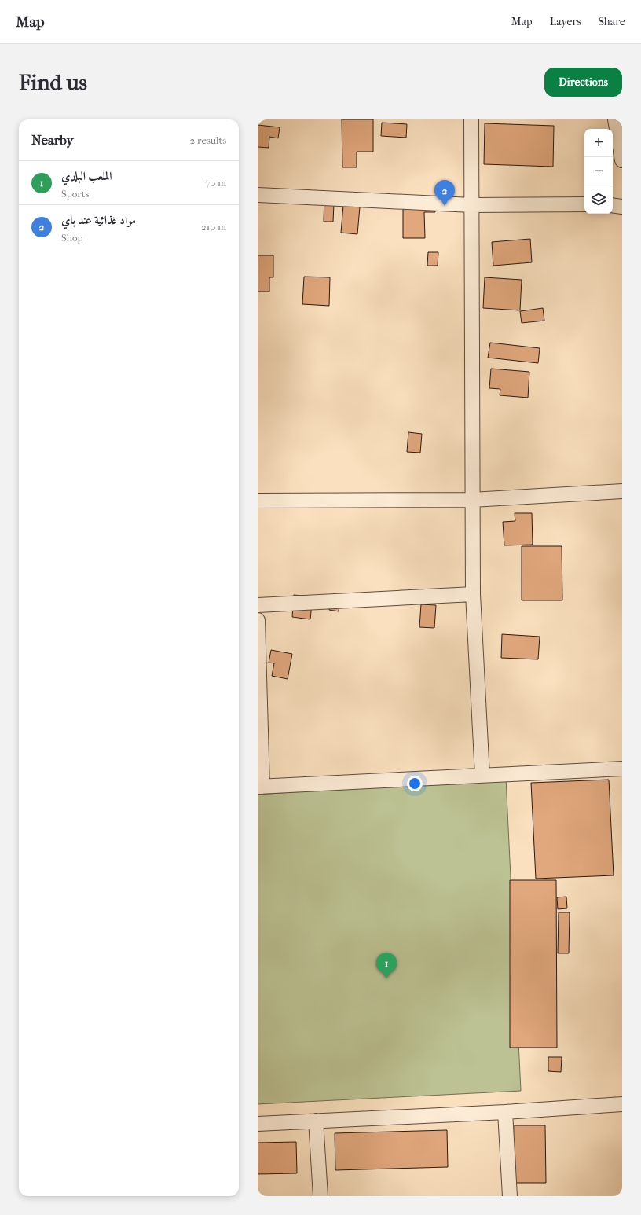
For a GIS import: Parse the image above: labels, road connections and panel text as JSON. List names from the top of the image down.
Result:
{
  "page": {
    "header": "Map",
    "nav": ["Map", "Layers", "Share"],
    "buttons": "Directions",
    "title": "Find us",
    "heading": ["Nearby", "2 results"],
    "map_buttons": ["+", "−"],
    "list": [
      {
        "mark": "1",
        "name": "الملعب البلدي",
        "note": "Sports",
        "value": "70 m"
      },
      {
        "mark": "2",
        "name": "مواد غذائية عند باي",
        "note": "Shop",
        "value": "210 m"
      }
    ],
    "pins": ["2", "1"]
  }
}
